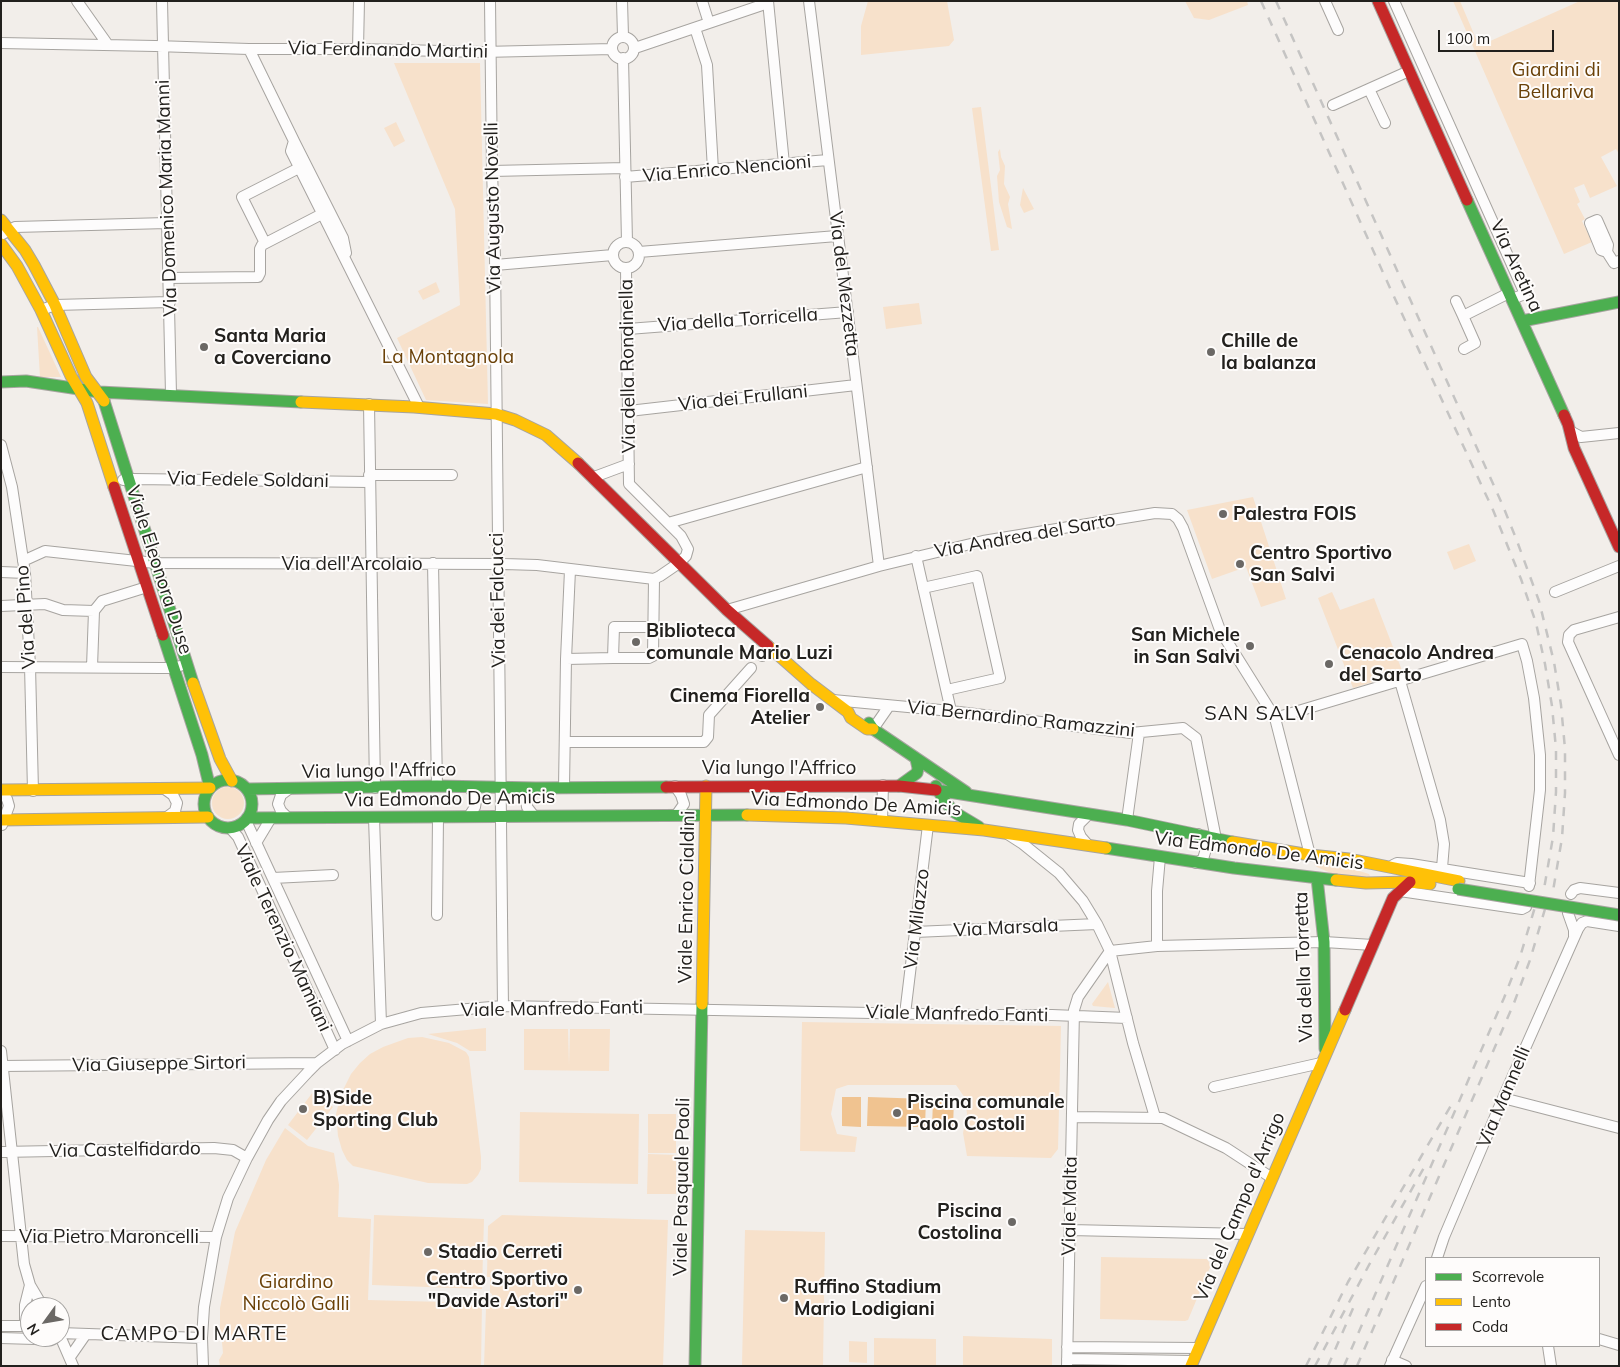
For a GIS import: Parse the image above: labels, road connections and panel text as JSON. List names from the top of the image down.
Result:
{
  "streets": {
    "street": [
      "Via Ferdinando Martini",
      "Via Enrico Nencioni",
      "Via Domenico Maria Manni",
      "Via Augusto Novelli",
      "Via Aretina",
      "Via del Mezzetta",
      "Via della Torricella",
      "Via della Rondinella",
      "Via dei Frullani",
      "Via Fedele Soldani",
      "Via Andrea del Sarto",
      "Via dell'Arcolaio",
      "Viale Eleonora Duse",
      "Via dei Falcucci",
      "Via del Pino",
      "Via Bernardino Ramazzini",
      "Via lungo l'Affrico",
      "Via Edmondo De Amicis",
      "Viale Enrico Cialdini",
      "Via Milazzo",
      "Via Marsala",
      "Viale Terenzio Mamiani",
      "Via della Torretta",
      "Viale Manfredo Fanti",
      "Via Giuseppe Sirtori",
      "Via Mannelli",
      "Via Castelfidardo",
      "Viale Pasquale Paoli",
      "Viale Malta",
      "Via del Campo d'Arrigo",
      "Via Pietro Maroncelli"
    ]
  },
  "crossings": [
    ["Via Ferdinando Martini", "Via Domenico Maria Manni"],
    ["Via Ferdinando Martini", "Via Augusto Novelli"],
    ["Via Enrico Nencioni", "Via Augusto Novelli"],
    ["Via Enrico Nencioni", "Via del Mezzetta"],
    ["Via Augusto Novelli", "Via dei Falcucci"],
    ["Via del Mezzetta", "Via della Torricella"],
    ["Via del Mezzetta", "Via dei Frullani"],
    ["Via del Mezzetta", "Via Andrea del Sarto"],
    ["Via della Torricella", "Via della Rondinella"],
    ["Via della Rondinella", "Via dei Frullani"],
    ["Via Fedele Soldani", "Viale Eleonora Duse"],
    ["Via Andrea del Sarto", "Via lungo l'Affrico"],
    ["Via dell'Arcolaio", "Viale Eleonora Duse"],
    ["Via dell'Arcolaio", "Via dei Falcucci"],
    ["Via dell'Arcolaio", "Via del Pino"],
    ["Viale Eleonora Duse", "Via lungo l'Affrico"],
    ["Viale Eleonora Duse", "Via Edmondo De Amicis"],
    ["Viale Eleonora Duse", "Viale Terenzio Mamiani"],
    ["Via dei Falcucci", "Via lungo l'Affrico"],
    ["Via dei Falcucci", "Via Edmondo De Amicis"],
    ["Via dei Falcucci", "Viale Manfredo Fanti"],
    ["Via Bernardino Ramazzini", "Via lungo l'Affrico"],
    ["Via lungo l'Affrico", "Via Edmondo De Amicis"],
    ["Via lungo l'Affrico", "Viale Enrico Cialdini"],
    ["Via lungo l'Affrico", "Viale Terenzio Mamiani"],
    ["Via Edmondo De Amicis", "Viale Enrico Cialdini"],
    ["Via Edmondo De Amicis", "Via Milazzo"],
    ["Via Edmondo De Amicis", "Viale Terenzio Mamiani"],
    ["Via Edmondo De Amicis", "Via della Torretta"],
    ["Via Edmondo De Amicis", "Via del Campo d'Arrigo"],
    ["Viale Enrico Cialdini", "Viale Manfredo Fanti"],
    ["Viale Enrico Cialdini", "Viale Pasquale Paoli"],
    ["Via Milazzo", "Via Marsala"],
    ["Via Milazzo", "Viale Manfredo Fanti"],
    ["Viale Terenzio Mamiani", "Viale Manfredo Fanti"],
    ["Via della Torretta", "Via del Campo d'Arrigo"],
    ["Viale Manfredo Fanti", "Via Giuseppe Sirtori"],
    ["Viale Manfredo Fanti", "Via Castelfidardo"],
    ["Viale Manfredo Fanti", "Viale Pasquale Paoli"],
    ["Viale Manfredo Fanti", "Viale Malta"],
    ["Viale Manfredo Fanti", "Via Pietro Maroncelli"]
  ],
  "districts": ["SAN SALVI", "CAMPO DI MARTE"],
  "parks": ["Giardini di Bellariva", "La Montagnola", "Giardino Niccolò Galli"],
  "places": [
    "Santa Maria a Coverciano",
    "Chille de la balanza",
    "Palestra FOIS",
    "Centro Sportivo San Salvi",
    "Biblioteca comunale Mario Luzi",
    "San Michele in San Salvi",
    "Cenacolo Andrea del Sarto",
    "Cinema Fiorella Atelier",
    "B)Side Sporting Club",
    "Piscina comunale Paolo Costoli",
    "Piscina Costolina",
    "Stadio Cerreti",
    "Centro Sportivo \"Davide Astori\"",
    "Ruffino Stadium Mario Lodigiani"
  ],
  "legend": ["Scorrevole", "Lento", "Coda"],
  "scale_bar": "100 m",
  "north": "bottom left"
}
